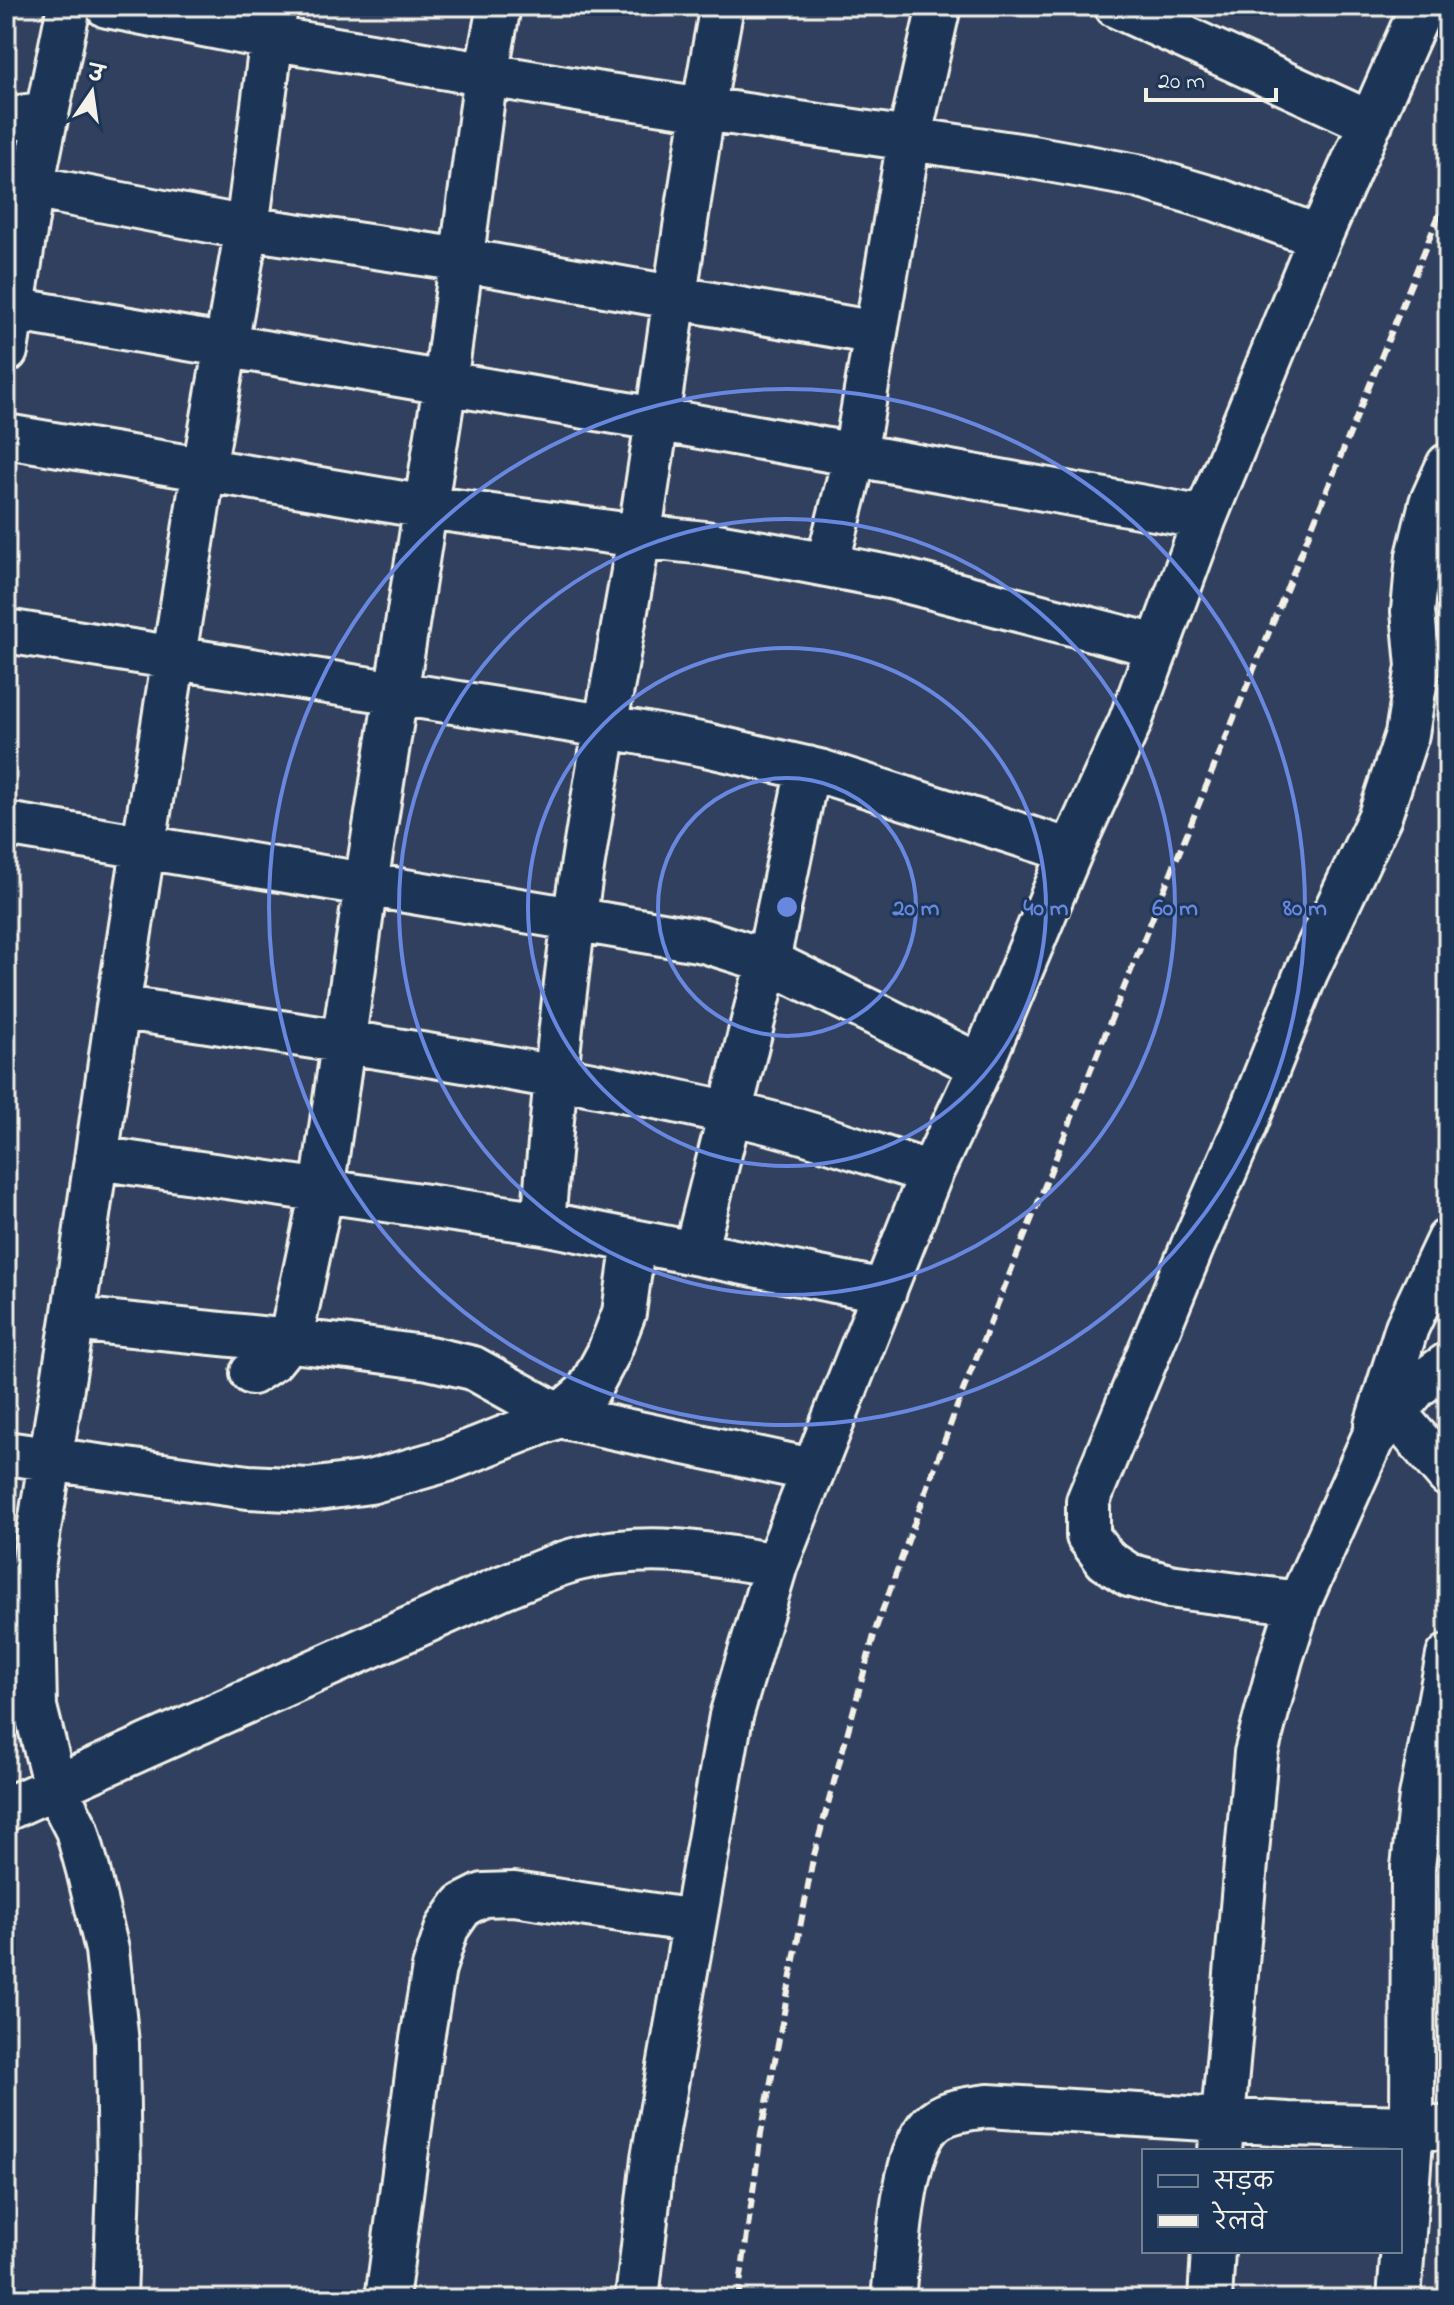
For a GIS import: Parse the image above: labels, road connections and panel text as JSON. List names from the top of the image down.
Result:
{
  "legend": ["सड़क", "रेलवे"],
  "scale_bar": "20 m",
  "north": "top",
  "rings": [
    "20 m",
    "40 m",
    "60 m",
    "80 m"
  ]
}
